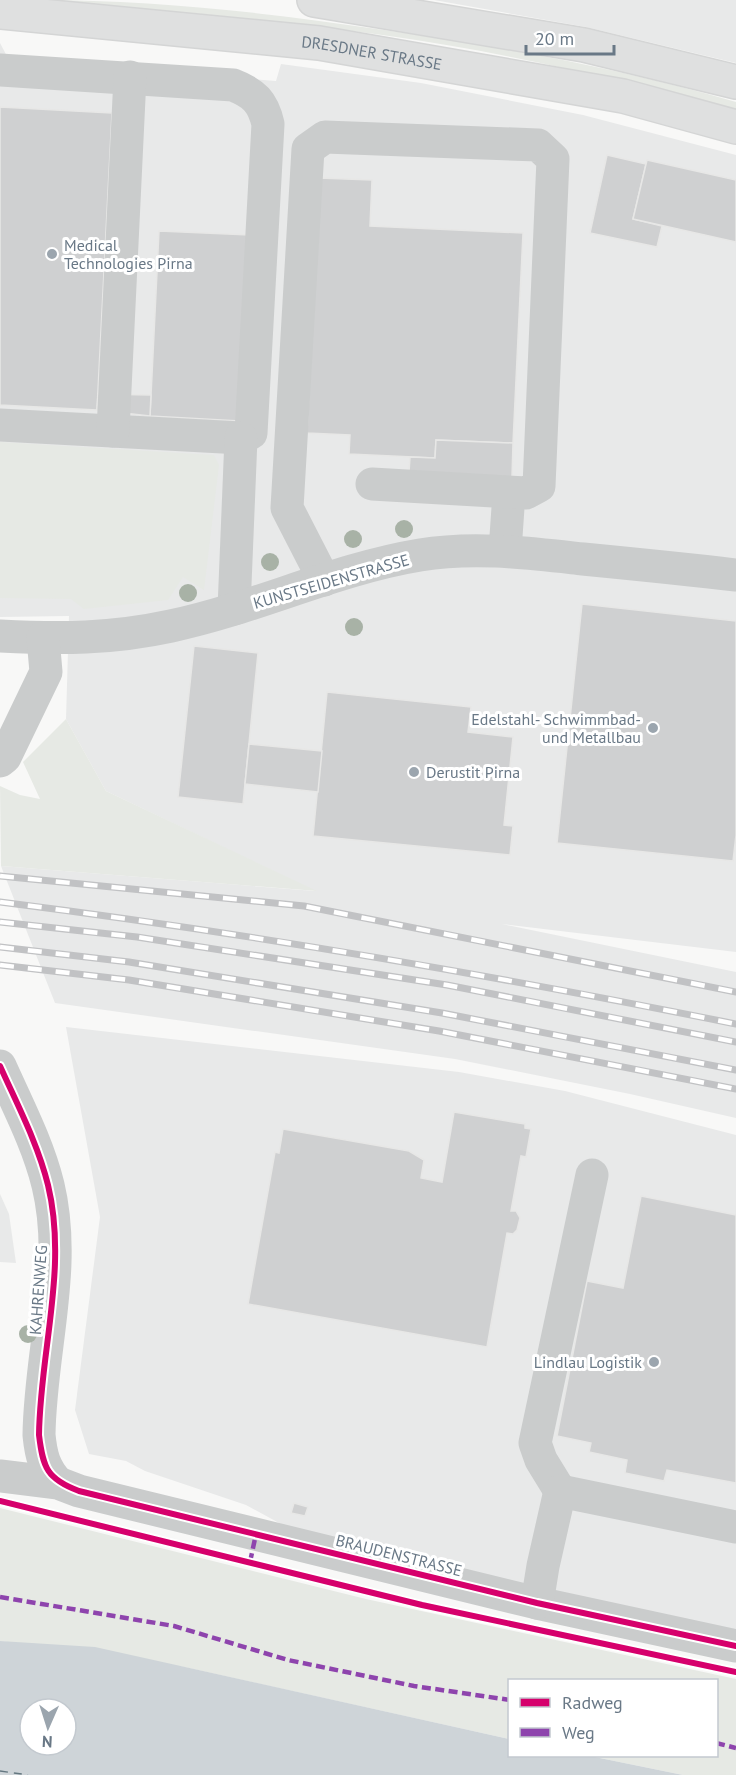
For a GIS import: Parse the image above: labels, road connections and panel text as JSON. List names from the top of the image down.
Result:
{
  "streets": {
    "main road": ["DRESDNER STRASSE"],
    "street": ["KUNSTSEIDENSTRASSE", "KAHRENWEG", "BRAUDENSTRASSE"]
  },
  "crossings": [
    ["KAHRENWEG", "BRAUDENSTRASSE"]
  ],
  "places": [
    "Medical Technologies Pirna",
    "Edelstahl- Schwimmbad- und Metallbau",
    "Derustit Pirna",
    "Lindlau Logistik"
  ],
  "legend": ["Radweg", "Weg"],
  "scale_bar": "20 m",
  "north": "bottom"
}
